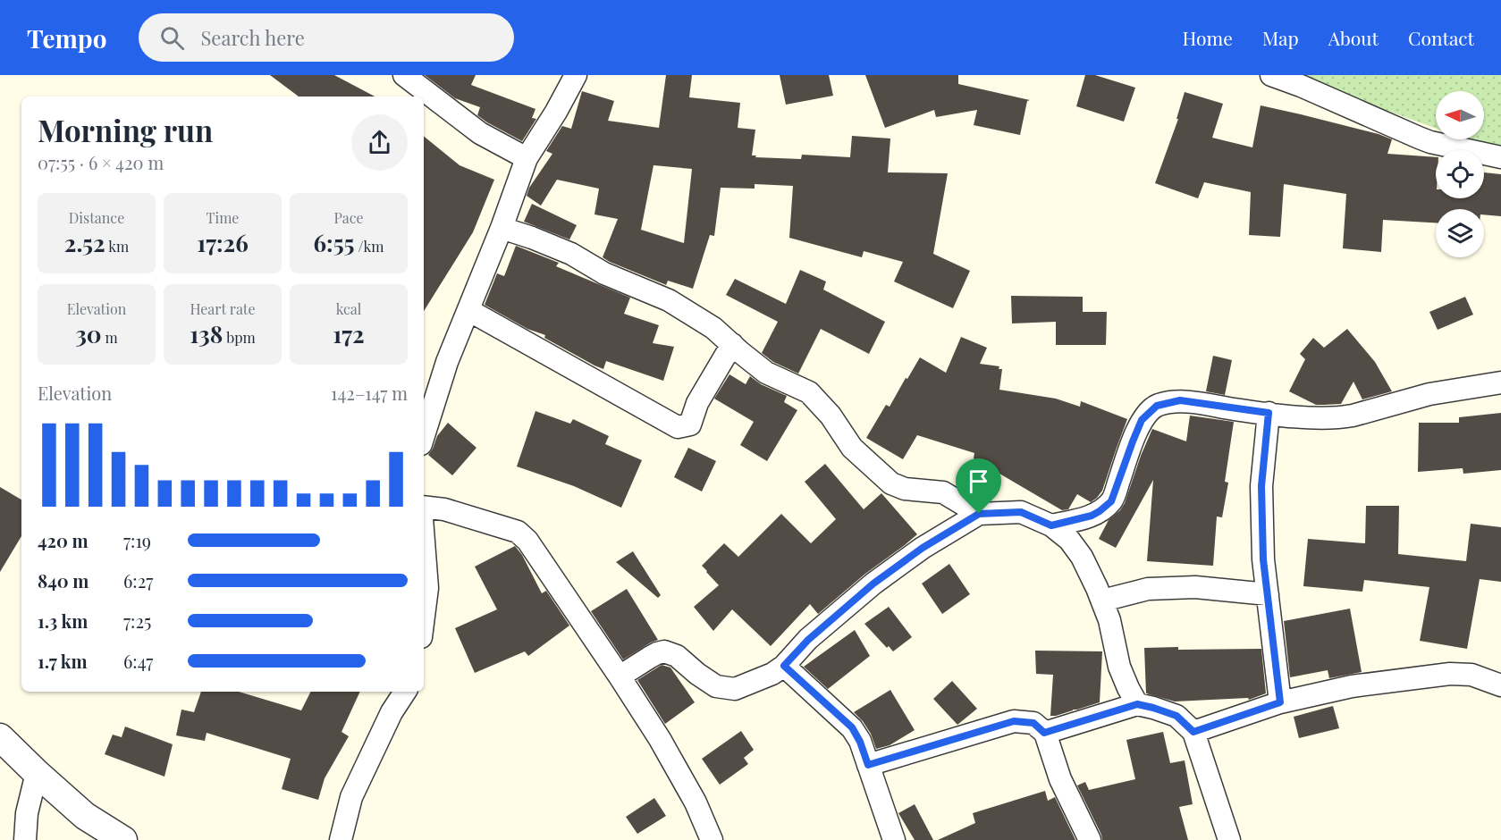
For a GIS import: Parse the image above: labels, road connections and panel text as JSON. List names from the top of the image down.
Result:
{
  "north": "left",
  "page": {
    "header": "Tempo",
    "search": "Search here",
    "nav": [
      "Home",
      "Map",
      "About",
      "Contact"
    ],
    "heading": ["Morning run", "07:55 · 6 × 420 m"],
    "stats": [
      ["Distance", "2.52 km"],
      ["Time", "17:26"],
      ["Pace", "6:55 /km"],
      ["Elevation", "30 m"],
      ["Heart rate", "138 bpm"],
      ["kcal", "172"]
    ],
    "chart": ["Elevation", "142–147 m"],
    "list": [
      {
        "name": "420 m",
        "note": "7:19"
      },
      {
        "name": "840 m",
        "note": "6:27"
      },
      {
        "name": "1.3 km",
        "note": "7:25"
      },
      {
        "name": "1.7 km",
        "note": "6:47"
      }
    ]
  }
}
